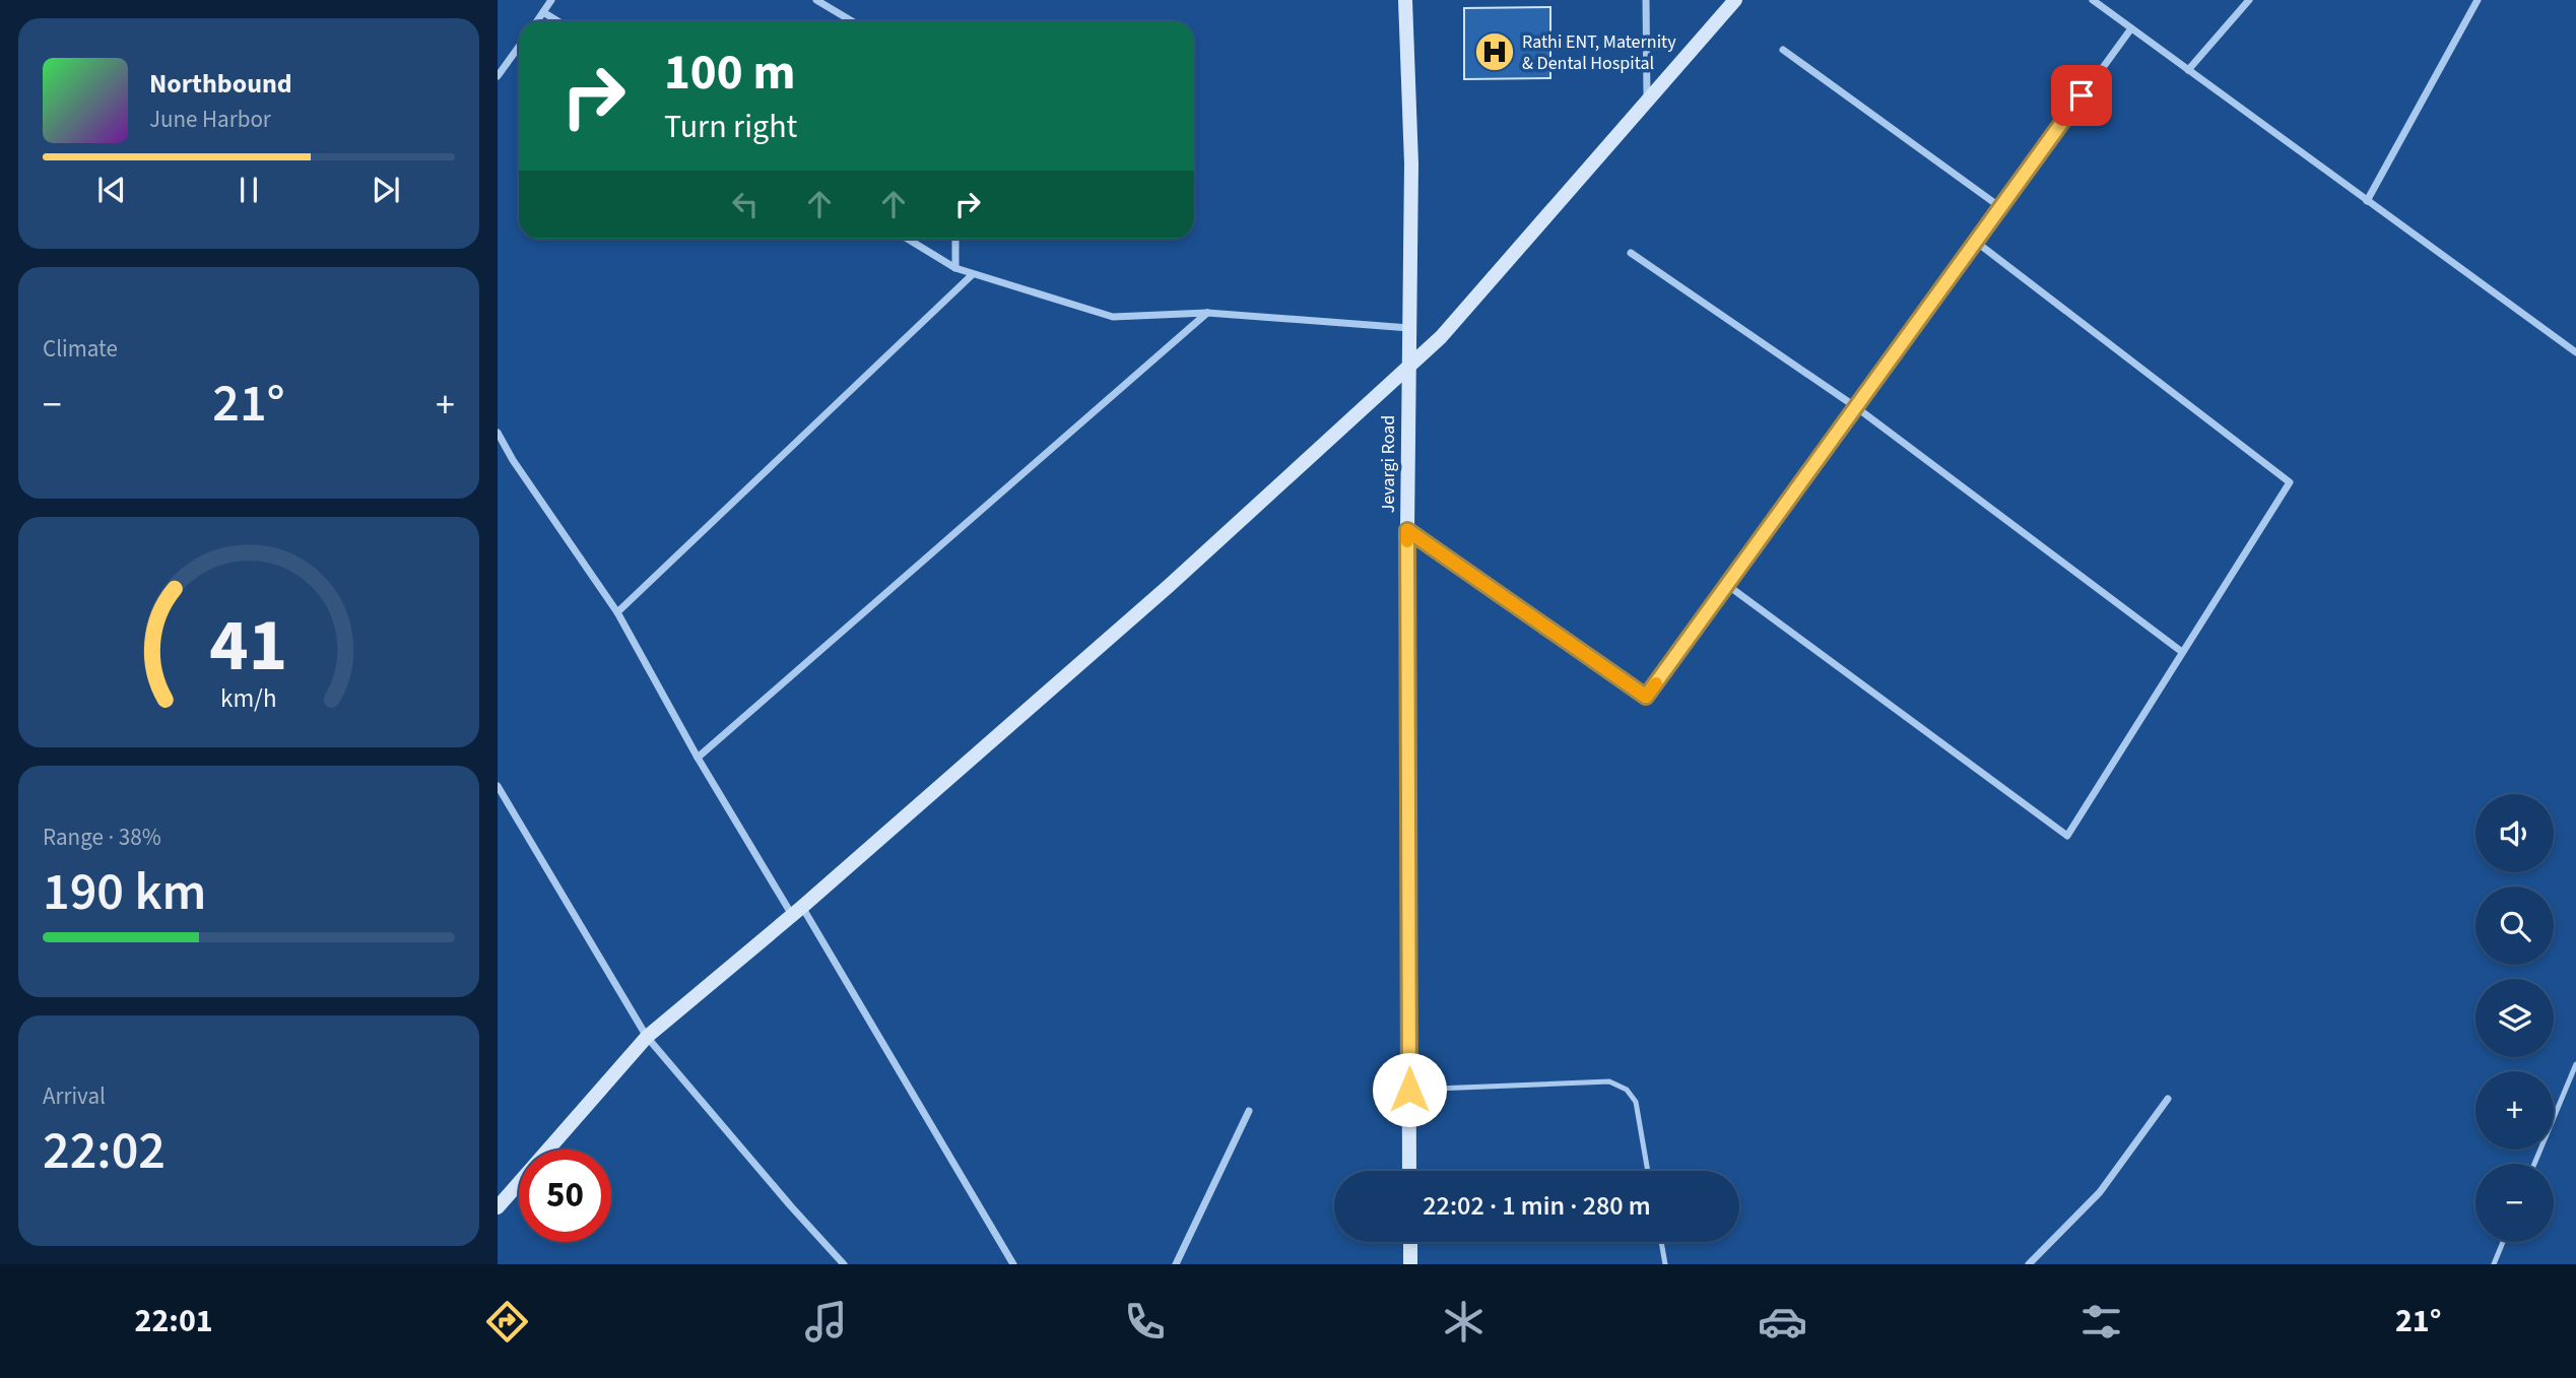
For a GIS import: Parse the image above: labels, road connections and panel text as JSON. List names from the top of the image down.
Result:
{
  "streets": {
    "street": ["Jevargi Road"]
  },
  "places": {
    "hospital": ["Rathi ENT, Maternity & Dental Hospital"]
  },
  "page": {
    "turn": ["100 m", "Turn right"],
    "song": ["Northbound", "June Harbor"],
    "tile": [
      "Climate",
      ["Range · 38%", "190 km"],
      ["Arrival", "22:02"]
    ],
    "heat": ["−", "21°", "+"],
    "map_buttons": ["+", "−"],
    "limit": "50",
    "trip": "22:02 · 1 min · 280 m",
    "tabs": ["22:01", "21°"],
    "gauge": ["41", "km/h"]
  }
}
